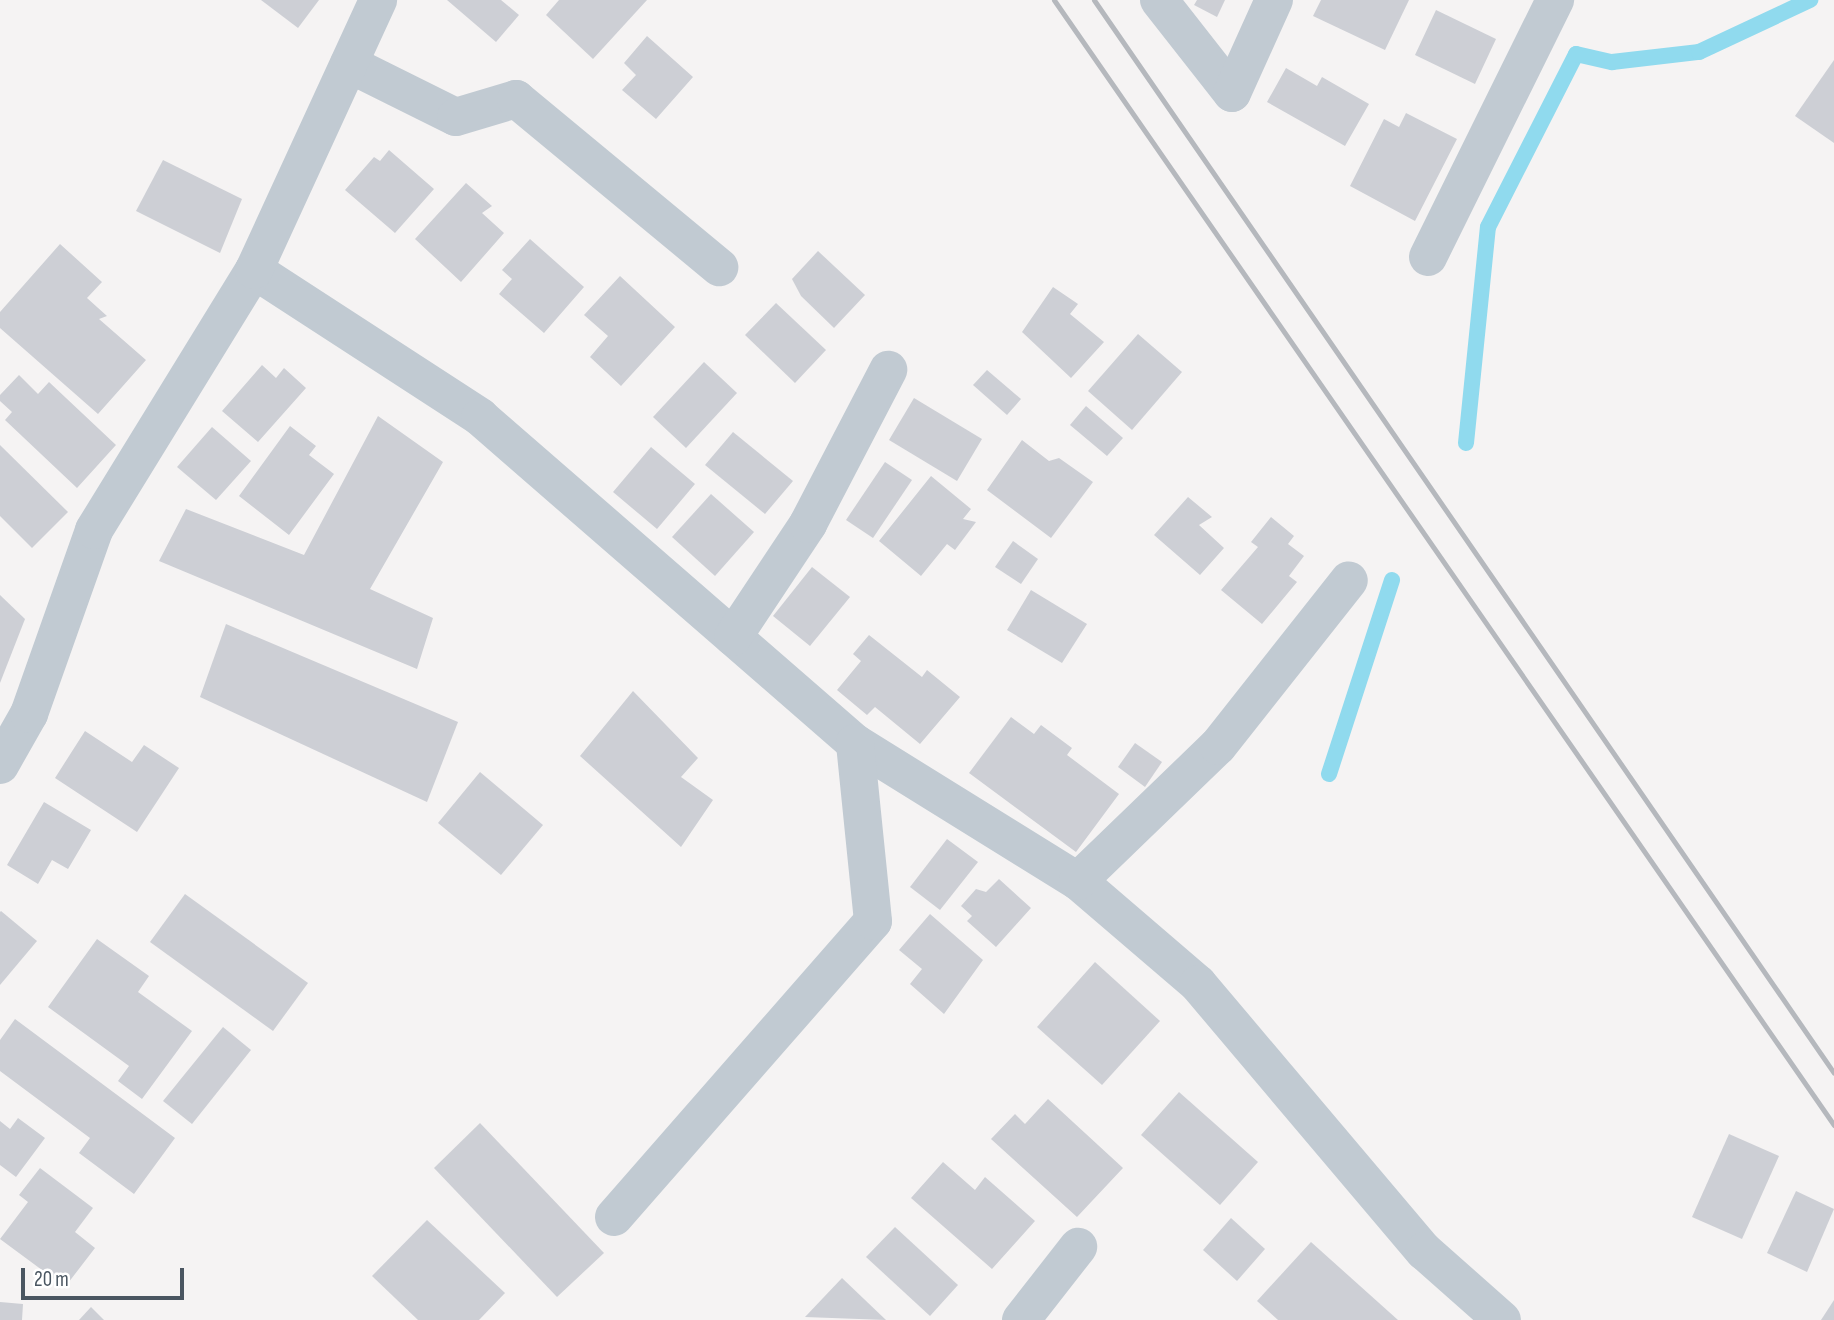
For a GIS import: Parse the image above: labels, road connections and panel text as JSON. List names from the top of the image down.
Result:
{
  "scale_bar": "20 m"
}
